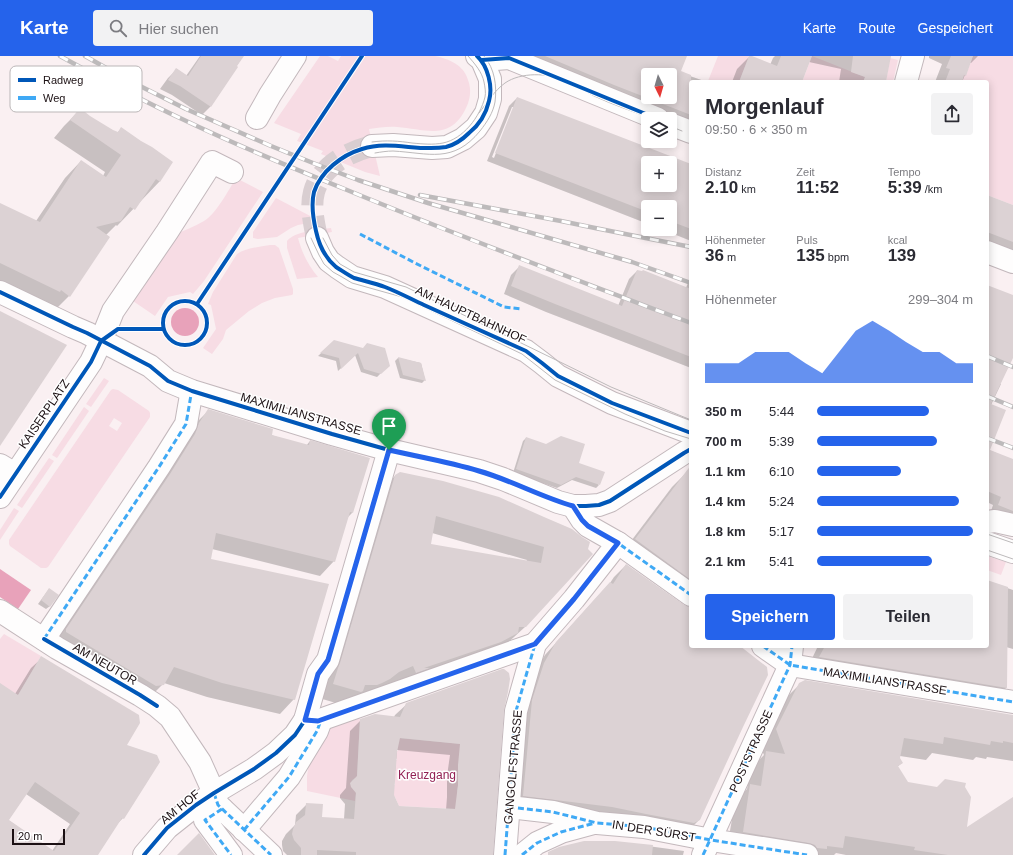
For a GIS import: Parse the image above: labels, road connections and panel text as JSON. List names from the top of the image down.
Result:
{
  "streets": {
    "street": [
      "AM HAUPTBAHNHOF",
      "KAISERPLATZ",
      "MAXIMILIANSTRASSE",
      "AM NEUTOR",
      "POSTSTRASSE",
      "GANGOLFSTRASSE",
      "AM HOF",
      "IN DER SÜRST"
    ]
  },
  "crossings": [
    ["KAISERPLATZ", "MAXIMILIANSTRASSE"],
    ["MAXIMILIANSTRASSE", "POSTSTRASSE"],
    ["AM NEUTOR", "AM HOF"],
    ["POSTSTRASSE", "IN DER SÜRST"],
    ["GANGOLFSTRASSE", "IN DER SÜRST"]
  ],
  "parks": ["Kreuzgang"],
  "legend": ["Radweg", "Weg"],
  "scale_bar": "20 m",
  "north": "bottom",
  "page": {
    "header": "Karte",
    "search": "Hier suchen",
    "nav": ["Karte", "Route", "Gespeichert"],
    "map_buttons": ["+", "−"],
    "heading": ["Morgenlauf", "09:50 · 6 × 350 m"],
    "stats": [
      ["Distanz", "2.10 km"],
      ["Zeit", "11:52"],
      ["Tempo", "5:39 /km"],
      ["Höhenmeter", "36 m"],
      ["Puls", "135 bpm"],
      ["kcal", "139"]
    ],
    "chart": ["Höhenmeter", "299–304 m"],
    "list": [
      {
        "name": "350 m",
        "note": "5:44"
      },
      {
        "name": "700 m",
        "note": "5:39"
      },
      {
        "name": "1.1 km",
        "note": "6:10"
      },
      {
        "name": "1.4 km",
        "note": "5:24"
      },
      {
        "name": "1.8 km",
        "note": "5:17"
      },
      {
        "name": "2.1 km",
        "note": "5:41"
      }
    ],
    "buttons": ["Speichern", "Teilen"],
    "scale": "20 m"
  }
}
